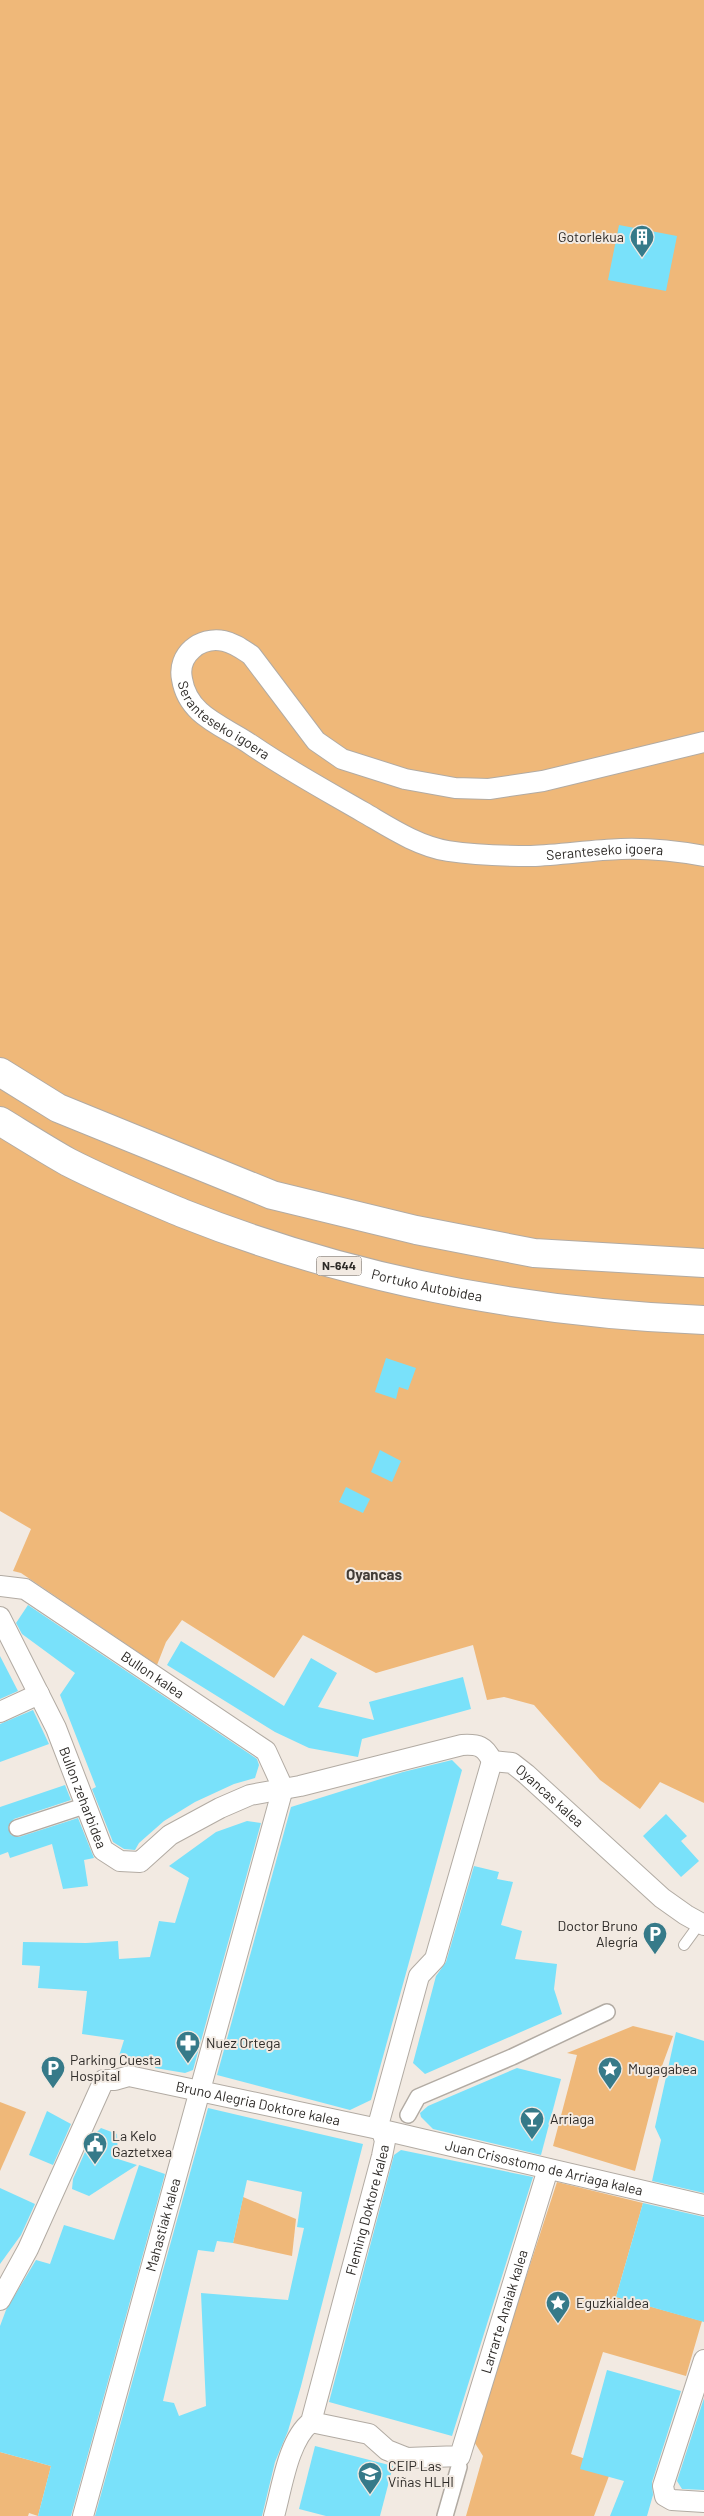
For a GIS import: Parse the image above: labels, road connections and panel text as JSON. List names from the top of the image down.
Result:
{
  "streets": {
    "highway": ["N-644", "Portuko Autobidea"],
    "street": [
      "Seranteseko igoera",
      "Bullon kalea",
      "Oyancas kalea",
      "Bullon zeharbidea",
      "Bruno Alegria Doktore kalea",
      "Juan Crisostomo de Arriaga kalea",
      "Fleming Doktore kalea",
      "Mahastiak kalea",
      "Larrarte Anaiak kalea"
    ]
  },
  "crossings": [
    ["Bullon kalea", "Oyancas kalea"],
    ["Bullon kalea", "Bullon zeharbidea"],
    ["Bullon kalea", "Mahastiak kalea"],
    ["Oyancas kalea", "Bullon zeharbidea"],
    ["Oyancas kalea", "Fleming Doktore kalea"],
    ["Oyancas kalea", "Mahastiak kalea"],
    ["Bullon zeharbidea", "Mahastiak kalea"],
    ["Bruno Alegria Doktore kalea", "Juan Crisostomo de Arriaga kalea"],
    ["Bruno Alegria Doktore kalea", "Fleming Doktore kalea"],
    ["Bruno Alegria Doktore kalea", "Mahastiak kalea"],
    ["Juan Crisostomo de Arriaga kalea", "Fleming Doktore kalea"],
    ["Juan Crisostomo de Arriaga kalea", "Larrarte Anaiak kalea"]
  ],
  "districts": ["Oyancas"],
  "places": {
    "building": ["Gotorlekua"],
    "parking": ["Doctor Bruno Alegría", "Parking Cuesta Hospital"],
    "pharmacy": ["Nuez Ortega"],
    "place": ["Mugagabea", "Eguzkialdea"],
    "bar": ["Arriaga"],
    "public building": ["La Kelo Gaztetxea"],
    "school or university": ["CEIP Las Viñas HLHI"]
  }
}
